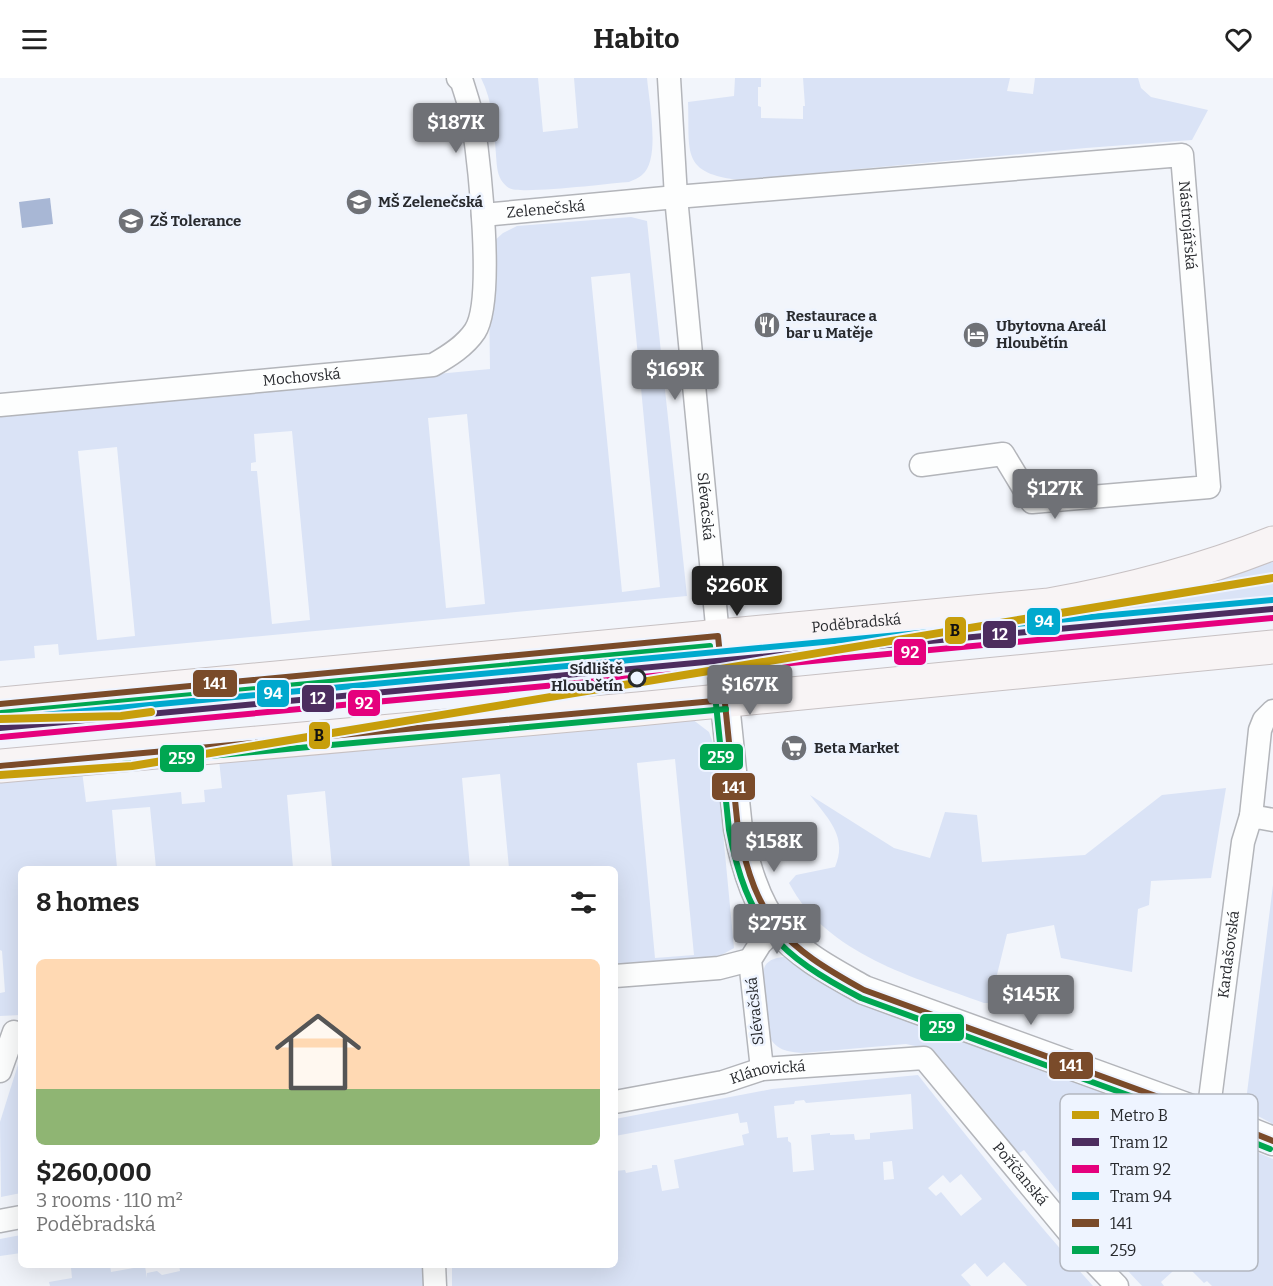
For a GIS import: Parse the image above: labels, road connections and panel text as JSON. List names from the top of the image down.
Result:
{
  "streets": {
    "main road": ["Poděbradská"],
    "street": [
      "Zelenečská",
      "Nástrojářská",
      "Mochovská",
      "Slévačská",
      "Kardašovská",
      "Klánovická",
      "Poříčanská"
    ]
  },
  "crossings": [
    ["Zelenečská", "Nástrojářská"],
    ["Zelenečská", "Mochovská"],
    ["Zelenečská", "Slévačská"],
    ["Nástrojářská", "Slévačská"],
    ["Slévačská", "Poděbradská"],
    ["Slévačská", "Klánovická"],
    ["Klánovická", "Poříčanská"]
  ],
  "places": {
    "school or university": ["MŠ Zelenečská", "ZŠ Tolerance"],
    "restaurant": ["Restaurace a bar u Matěje"],
    "hotel": ["Ubytovna Areál Hloubětín"],
    "other": ["Sídliště Hloubětín"],
    "supermarket": ["Beta Market"]
  },
  "lines": [
    "metro line B",
    "tram line 94",
    "tram line 12",
    "tram line 92",
    "transit line 141",
    "transit line 259"
  ],
  "legend": [
    "Metro B",
    "Tram 12",
    "Tram 92",
    "Tram 94",
    "141",
    "259"
  ],
  "page": {
    "header": "Habito",
    "price": [
      "$187K",
      "$169K",
      "$127K",
      "$260K",
      "$167K",
      "$158K",
      "$275K",
      "$145K"
    ],
    "heading": "8 homes",
    "list": [
      {
        "name": "$260,000",
        "note": "3 rooms · 110 m² · Poděbradská"
      }
    ]
  }
}
